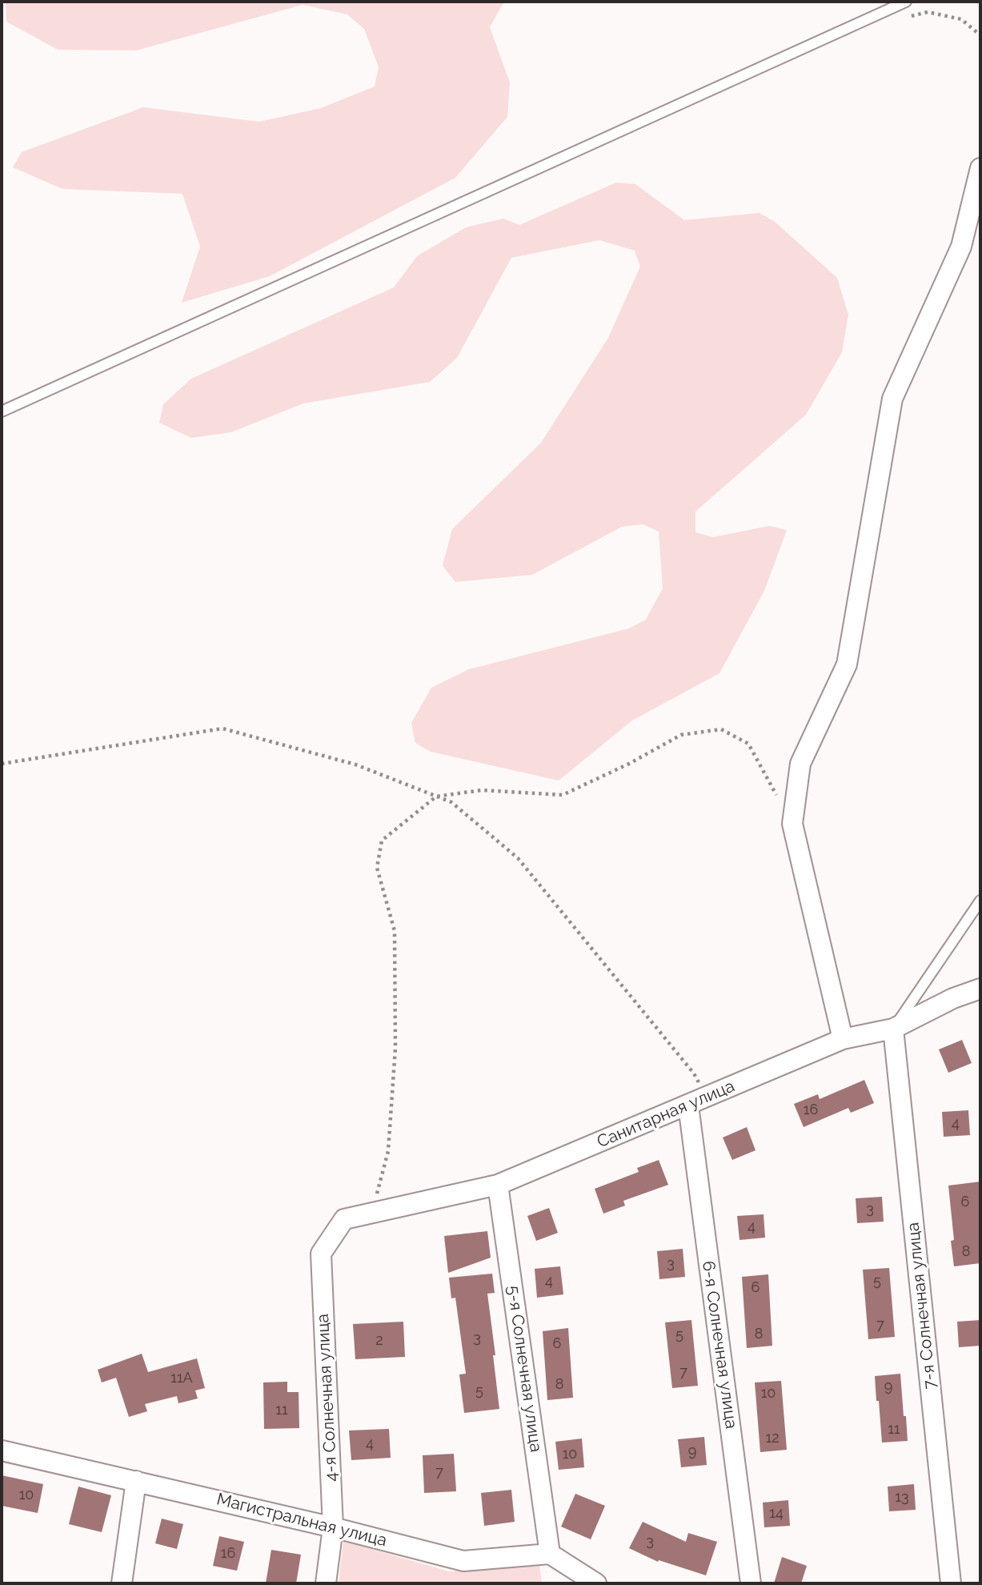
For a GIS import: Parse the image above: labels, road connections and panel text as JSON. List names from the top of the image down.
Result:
{
  "streets": {
    "street": [
      "Санитарная улица",
      "7-я Солнечная улица",
      "6-я Солнечная улица",
      "5-я Солнечная улица",
      "4-я Солнечная улица",
      "Магистральная улица"
    ]
  },
  "crossings": [
    ["Санитарная улица", "7-я Солнечная улица"],
    ["Санитарная улица", "6-я Солнечная улица"],
    ["Санитарная улица", "5-я Солнечная улица"],
    ["Санитарная улица", "4-я Солнечная улица"],
    ["5-я Солнечная улица", "Магистральная улица"],
    ["4-я Солнечная улица", "Магистральная улица"]
  ],
  "house_numbers": [
    "16",
    "4",
    "6",
    "3",
    "4",
    "8",
    "3",
    "4",
    "5",
    "6",
    "7",
    "8",
    "5",
    "3",
    "2",
    "6",
    "7",
    "11А",
    "8",
    "9",
    "5",
    "10",
    "11",
    "11",
    "12",
    "4",
    "9",
    "10",
    "7",
    "10",
    "13",
    "14",
    "3",
    "16"
  ]
}
